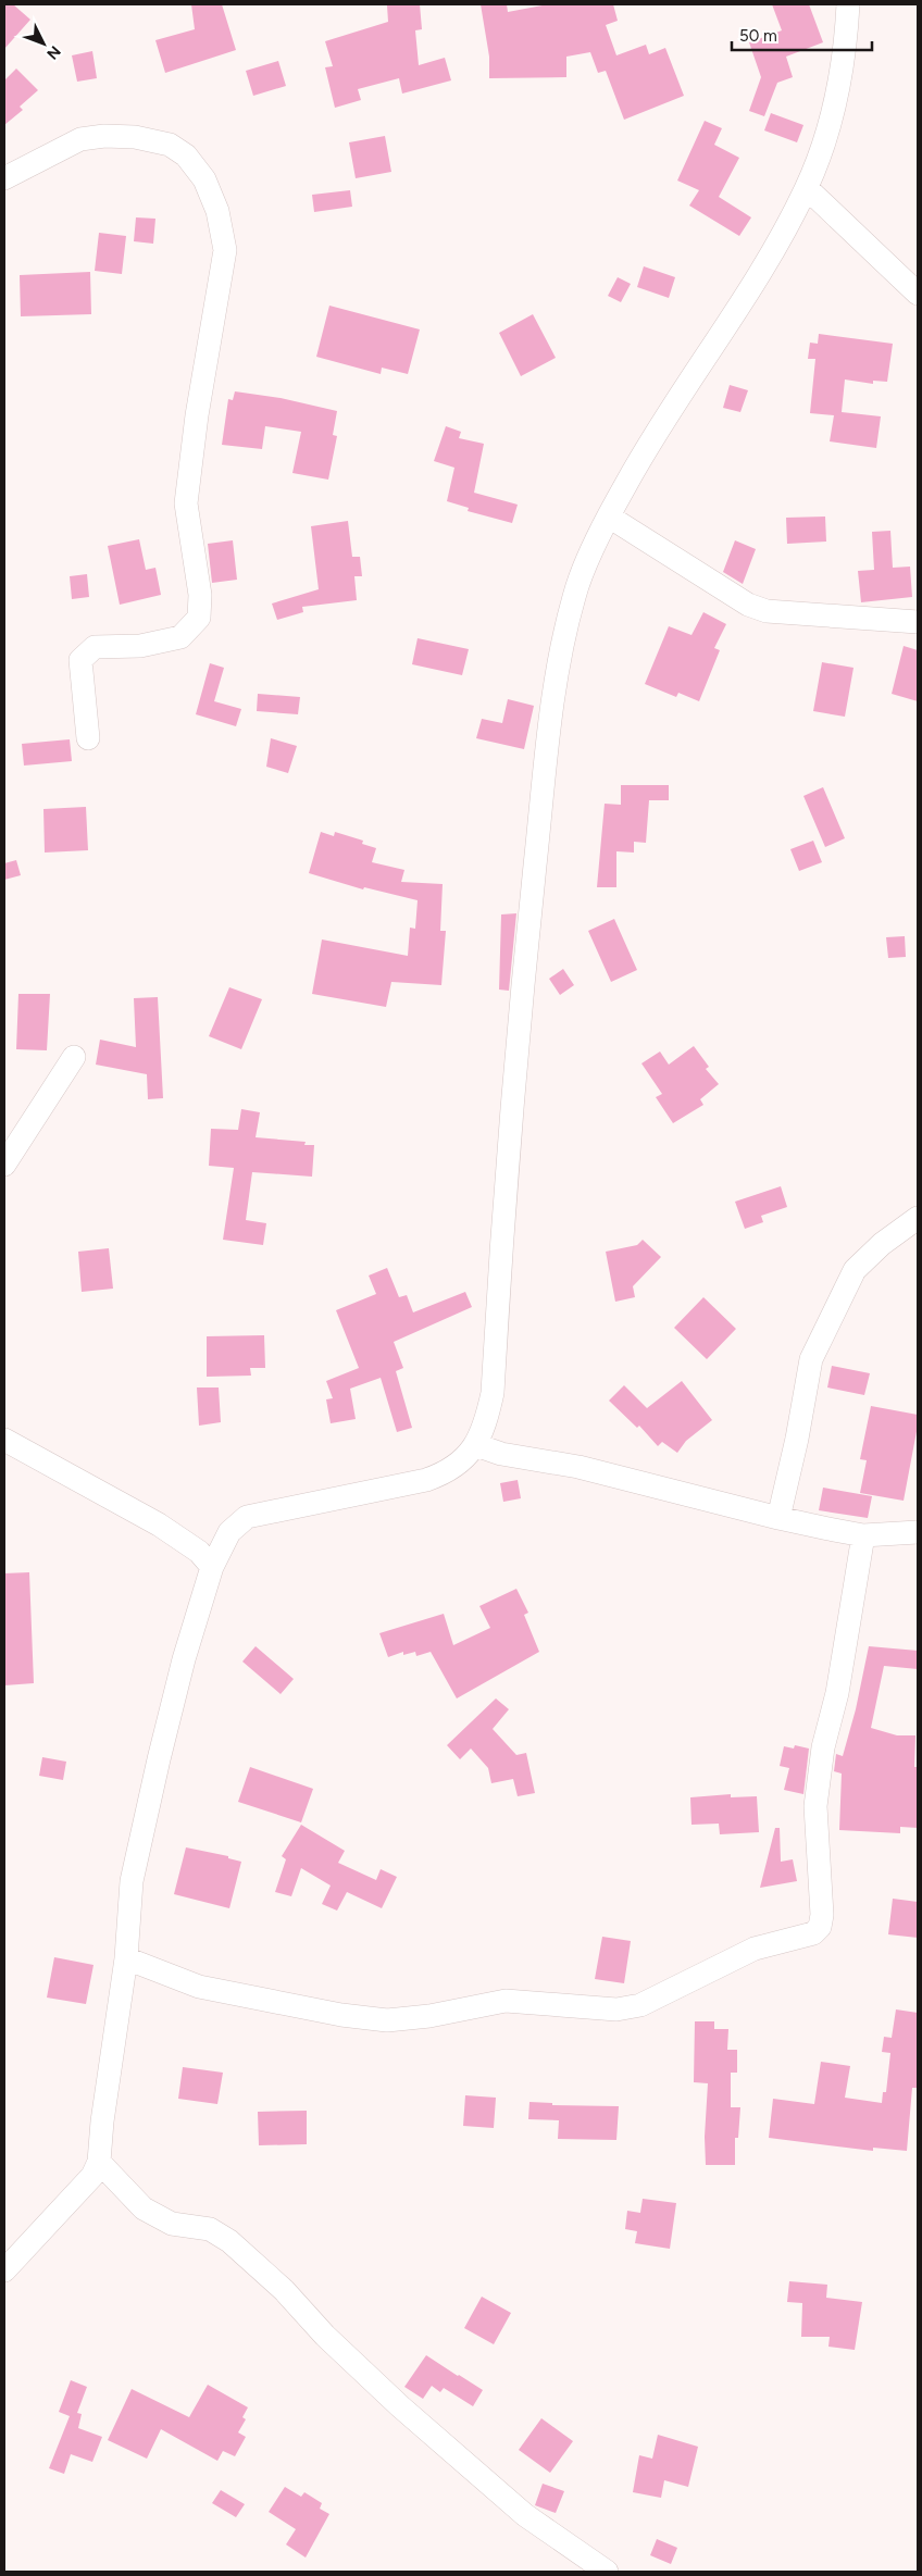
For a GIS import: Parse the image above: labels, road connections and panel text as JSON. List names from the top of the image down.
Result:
{
  "scale_bar": "50 m",
  "north": "bottom right"
}
